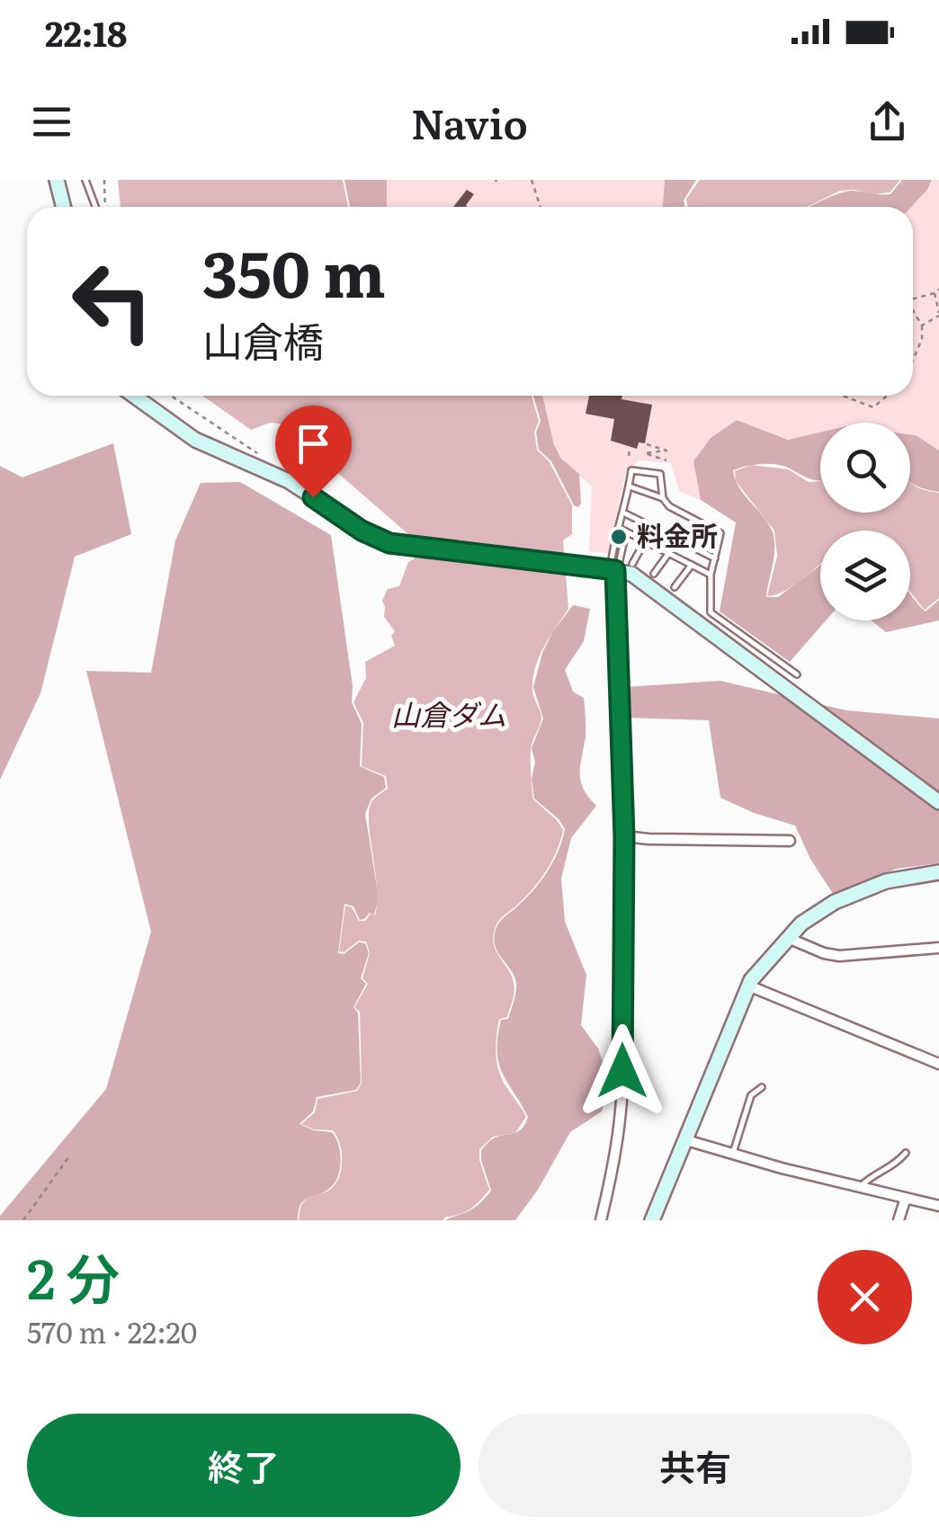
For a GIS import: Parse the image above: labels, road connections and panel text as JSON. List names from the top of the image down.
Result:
{
  "water": ["山倉ダム"],
  "places": ["料金所"],
  "page": {
    "status": "22:18",
    "header": "Navio",
    "turn": ["350 m", "山倉橋"],
    "heading": ["2 分", "570 m · 22:20"],
    "buttons": ["終了", "共有"]
  }
}
